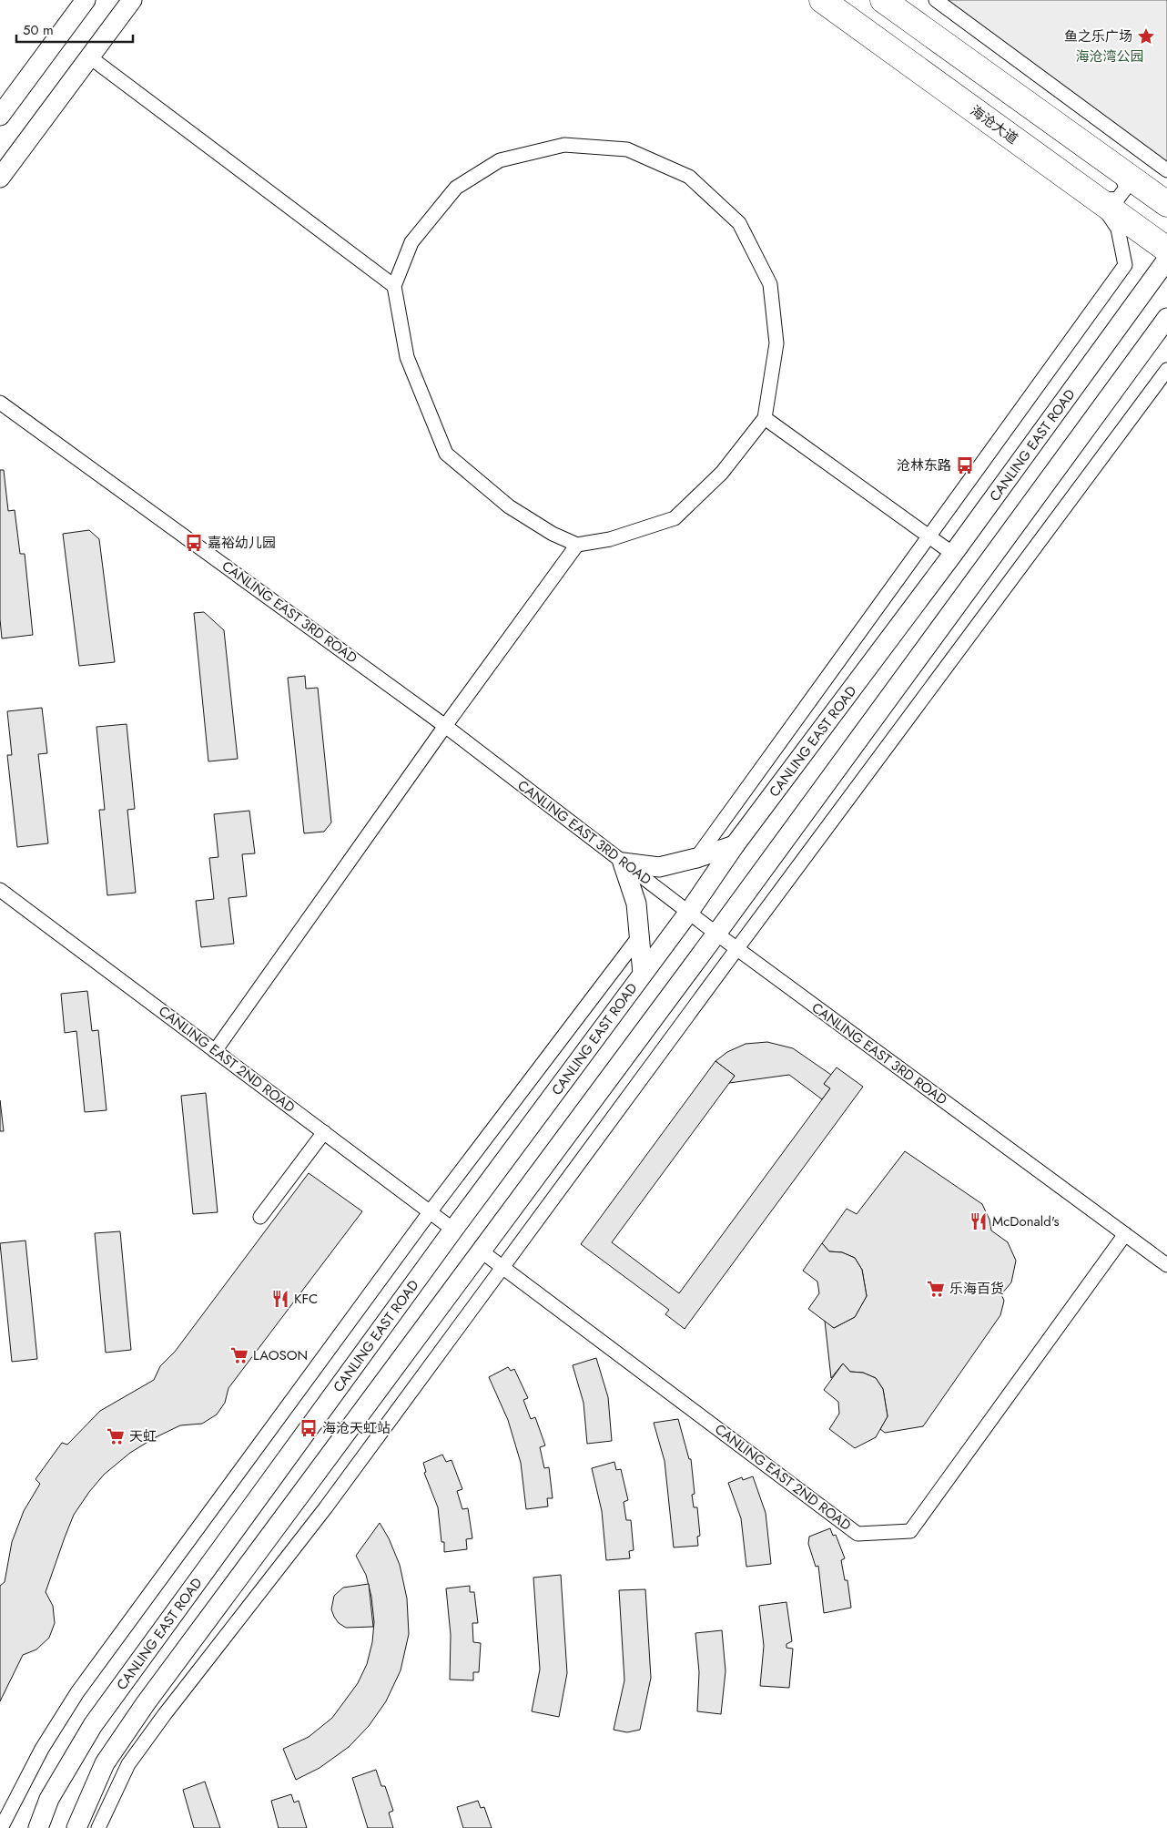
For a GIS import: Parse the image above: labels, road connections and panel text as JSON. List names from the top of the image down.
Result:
{
  "streets": {
    "highway": ["海沧大道"],
    "street": ["CANLING EAST ROAD", "CANLING EAST 3RD ROAD", "CANLING EAST 2ND ROAD"]
  },
  "crossings": [
    ["CANLING EAST ROAD", "CANLING EAST 3RD ROAD"],
    ["CANLING EAST ROAD", "CANLING EAST 2ND ROAD"],
    ["CANLING EAST 3RD ROAD", "CANLING EAST 2ND ROAD"]
  ],
  "parks": ["海沧湾公园"],
  "places": {
    "place": ["鱼之乐广场"],
    "bus stop": ["沧林东路", "嘉裕幼儿园", "海沧天虹站"],
    "restaurant": ["McDonald's", "KFC"],
    "supermarket": ["乐海百货", "LAOSON", "天虹"]
  },
  "scale_bar": "50 m"
}
